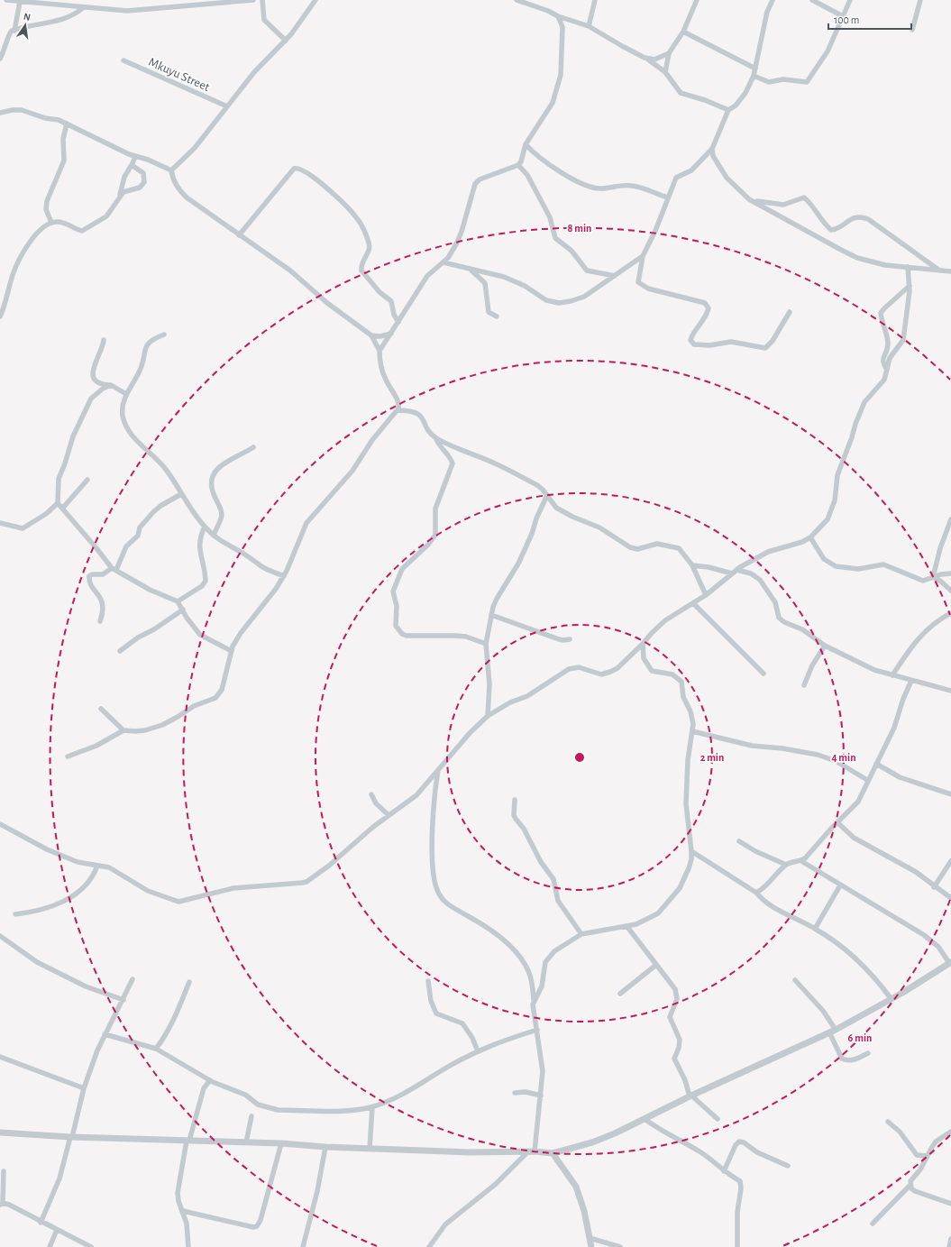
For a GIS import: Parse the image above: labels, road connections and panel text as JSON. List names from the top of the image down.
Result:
{
  "streets": {
    "street": ["Mkuyu Street"]
  },
  "scale_bar": "100 m",
  "north": "top",
  "rings": [
    "8 min",
    "2 min",
    "4 min",
    "6 min"
  ]
}
